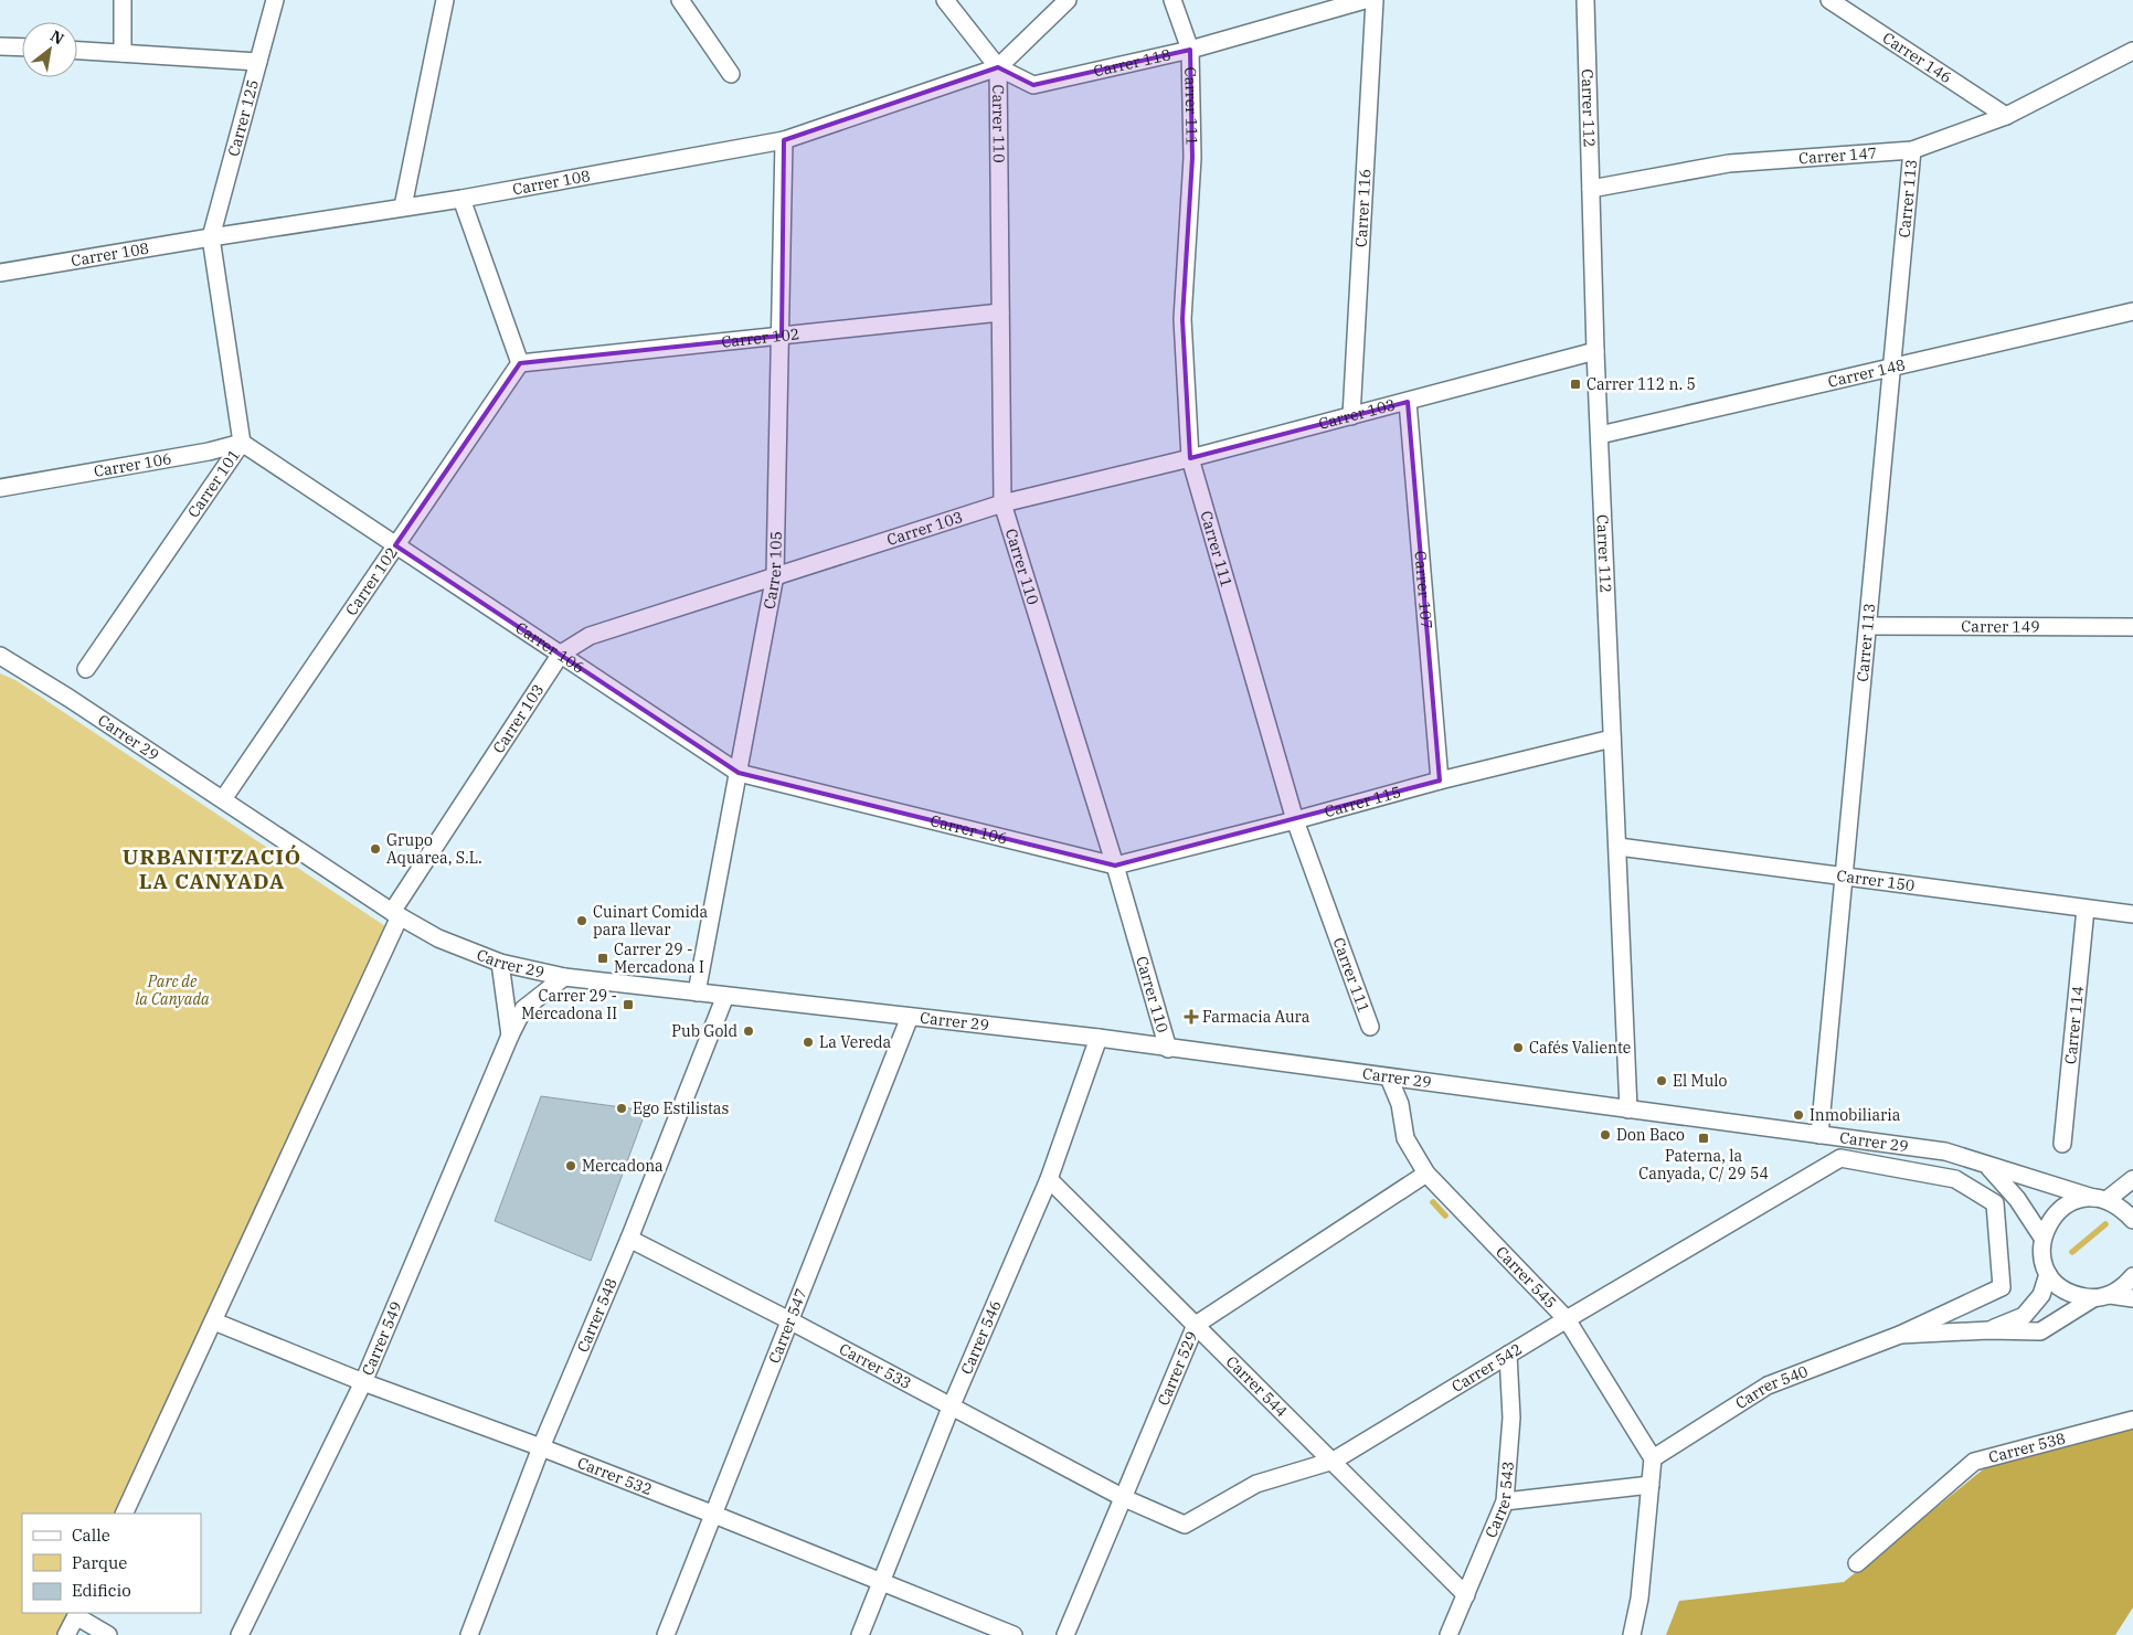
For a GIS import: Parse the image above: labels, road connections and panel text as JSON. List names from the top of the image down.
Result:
{
  "streets": {
    "street": [
      "Carrer 146",
      "Carrer 118",
      "Carrer 111",
      "Carrer 112",
      "Carrer 125",
      "Carrer 110",
      "Carrer 147",
      "Carrer 108",
      "Carrer 113",
      "Carrer 116",
      "Carrer 102",
      "Carrer 148",
      "Carrer 103",
      "Carrer 106",
      "Carrer 101",
      "Carrer 105",
      "Carrer 107",
      "Carrer 149",
      "Carrer 29",
      "Carrer 115",
      "Carrer 150",
      "Carrer 114",
      "Carrer 545",
      "Carrer 548",
      "Carrer 547",
      "Carrer 546",
      "Carrer 549",
      "Carrer 533",
      "Carrer 529",
      "Carrer 542",
      "Carrer 544",
      "Carrer 540",
      "Carrer 538",
      "Carrer 532",
      "Carrer 543"
    ]
  },
  "crossings": [
    ["Carrer 146", "Carrer 147"],
    ["Carrer 118", "Carrer 111"],
    ["Carrer 118", "Carrer 110"],
    ["Carrer 118", "Carrer 108"],
    ["Carrer 111", "Carrer 103"],
    ["Carrer 111", "Carrer 115"],
    ["Carrer 112", "Carrer 147"],
    ["Carrer 112", "Carrer 148"],
    ["Carrer 112", "Carrer 103"],
    ["Carrer 112", "Carrer 29"],
    ["Carrer 112", "Carrer 115"],
    ["Carrer 112", "Carrer 150"],
    ["Carrer 125", "Carrer 108"],
    ["Carrer 125", "Carrer 101"],
    ["Carrer 110", "Carrer 108"],
    ["Carrer 110", "Carrer 102"],
    ["Carrer 110", "Carrer 103"],
    ["Carrer 110", "Carrer 106"],
    ["Carrer 110", "Carrer 29"],
    ["Carrer 110", "Carrer 115"],
    ["Carrer 147", "Carrer 113"],
    ["Carrer 108", "Carrer 101"],
    ["Carrer 108", "Carrer 105"],
    ["Carrer 113", "Carrer 148"],
    ["Carrer 113", "Carrer 149"],
    ["Carrer 113", "Carrer 29"],
    ["Carrer 113", "Carrer 150"],
    ["Carrer 116", "Carrer 103"],
    ["Carrer 102", "Carrer 106"],
    ["Carrer 102", "Carrer 105"],
    ["Carrer 102", "Carrer 29"],
    ["Carrer 103", "Carrer 106"],
    ["Carrer 103", "Carrer 105"],
    ["Carrer 103", "Carrer 107"],
    ["Carrer 103", "Carrer 29"],
    ["Carrer 103", "Carrer 532"],
    ["Carrer 106", "Carrer 101"],
    ["Carrer 106", "Carrer 105"],
    ["Carrer 106", "Carrer 115"],
    ["Carrer 105", "Carrer 29"],
    ["Carrer 107", "Carrer 115"],
    ["Carrer 29", "Carrer 545"],
    ["Carrer 29", "Carrer 548"],
    ["Carrer 29", "Carrer 547"],
    ["Carrer 29", "Carrer 546"],
    ["Carrer 29", "Carrer 549"],
    ["Carrer 29", "Carrer 542"],
    ["Carrer 29", "Carrer 540"],
    ["Carrer 150", "Carrer 114"],
    ["Carrer 545", "Carrer 529"],
    ["Carrer 545", "Carrer 542"],
    ["Carrer 545", "Carrer 540"],
    ["Carrer 548", "Carrer 533"],
    ["Carrer 548", "Carrer 532"],
    ["Carrer 547", "Carrer 533"],
    ["Carrer 547", "Carrer 532"],
    ["Carrer 546", "Carrer 533"],
    ["Carrer 546", "Carrer 544"],
    ["Carrer 546", "Carrer 532"],
    ["Carrer 549", "Carrer 532"],
    ["Carrer 533", "Carrer 529"],
    ["Carrer 533", "Carrer 542"],
    ["Carrer 529", "Carrer 542"],
    ["Carrer 529", "Carrer 544"],
    ["Carrer 542", "Carrer 544"],
    ["Carrer 542", "Carrer 543"],
    ["Carrer 544", "Carrer 543"]
  ],
  "districts": ["URBANITZACIÓ LA CANYADA"],
  "parks": ["Parc de la Canyada"],
  "places": {
    "transit": [
      "Carrer 112 n. 5",
      "Carrer 29 - Mercadona I",
      "Carrer 29 - Mercadona II",
      "Paterna, la Canyada, C/ 29 54"
    ],
    "other": [
      "Grupo Aquarea, S.L.",
      "Cuinart Comida para llevar",
      "Pub Gold",
      "La Vereda",
      "Cafés Valiente",
      "El Mulo",
      "Ego Estilistas",
      "Inmobiliaria",
      "Don Baco",
      "Mercadona"
    ],
    "health": ["Farmacia Aura"]
  },
  "legend": ["Calle", "Parque", "Edificio"],
  "north": "top right"
}
